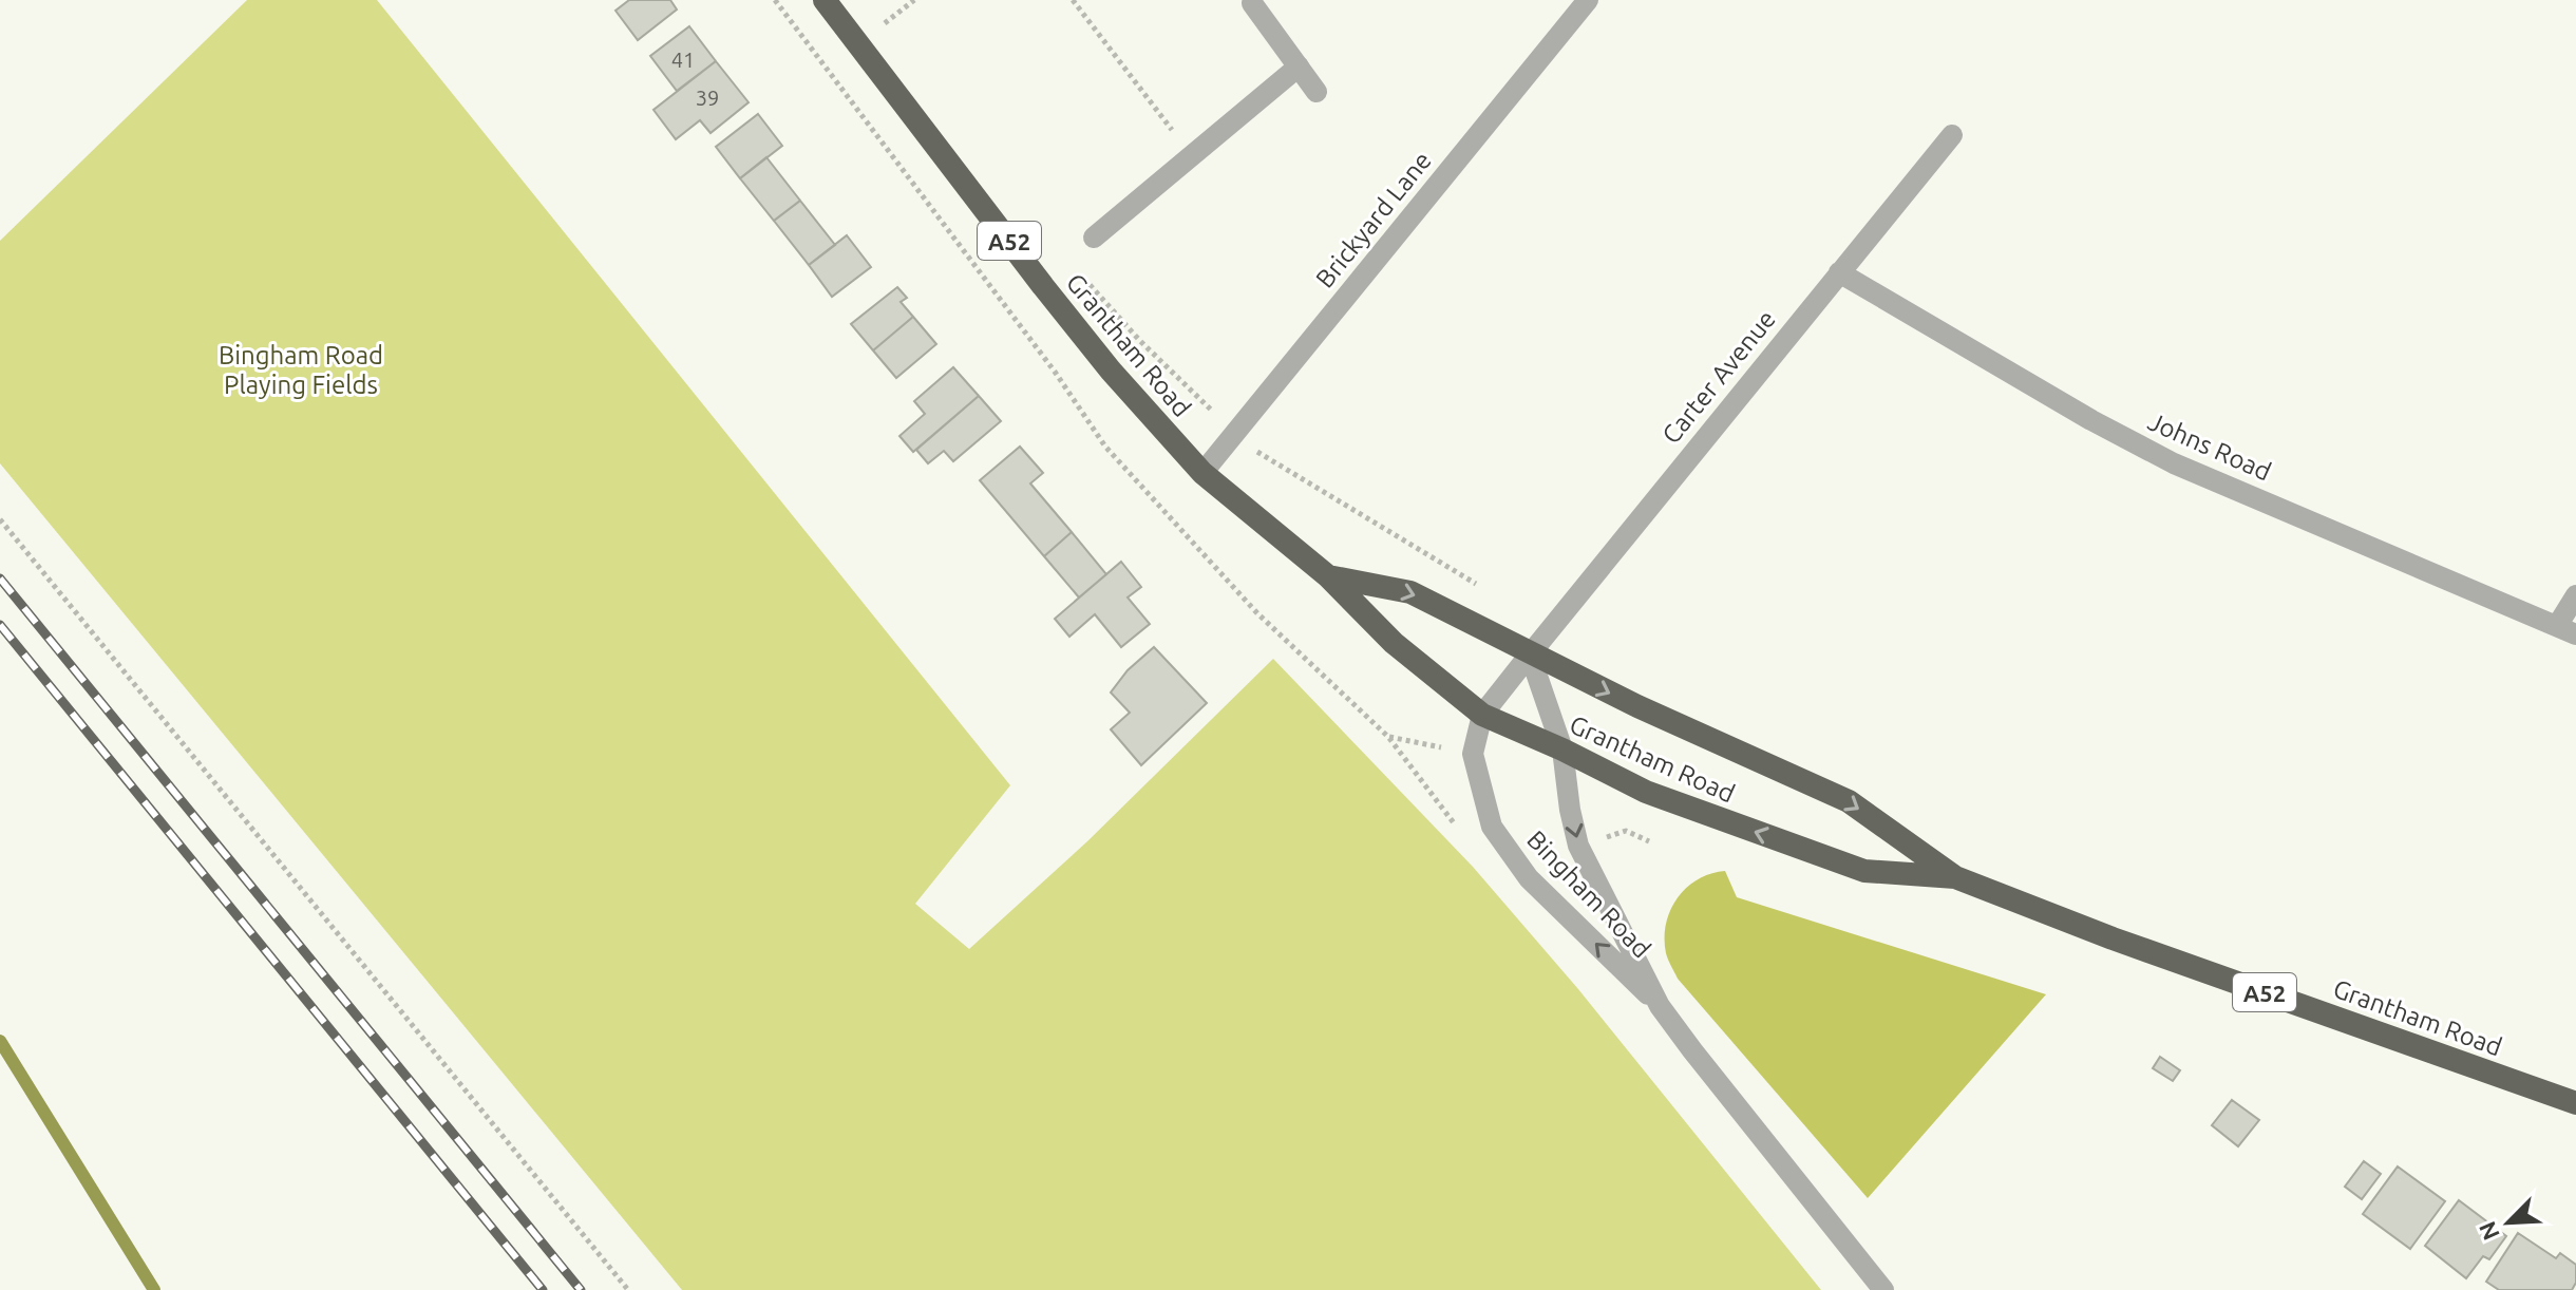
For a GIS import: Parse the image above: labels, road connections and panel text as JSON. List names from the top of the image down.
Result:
{
  "streets": {
    "highway": ["A52", "Grantham Road"],
    "street": [
      "Brickyard Lane",
      "Carter Avenue",
      "Johns Road",
      "Bingham Road"
    ]
  },
  "crossings": [
    ["Brickyard Lane", "Grantham Road"],
    ["Grantham Road", "Carter Avenue"],
    ["Grantham Road", "Bingham Road"],
    ["Carter Avenue", "Johns Road"],
    ["Carter Avenue", "Bingham Road"]
  ],
  "parks": ["Bingham Road Playing Fields"],
  "house_numbers": ["41", "39"],
  "north": "bottom left"
}
